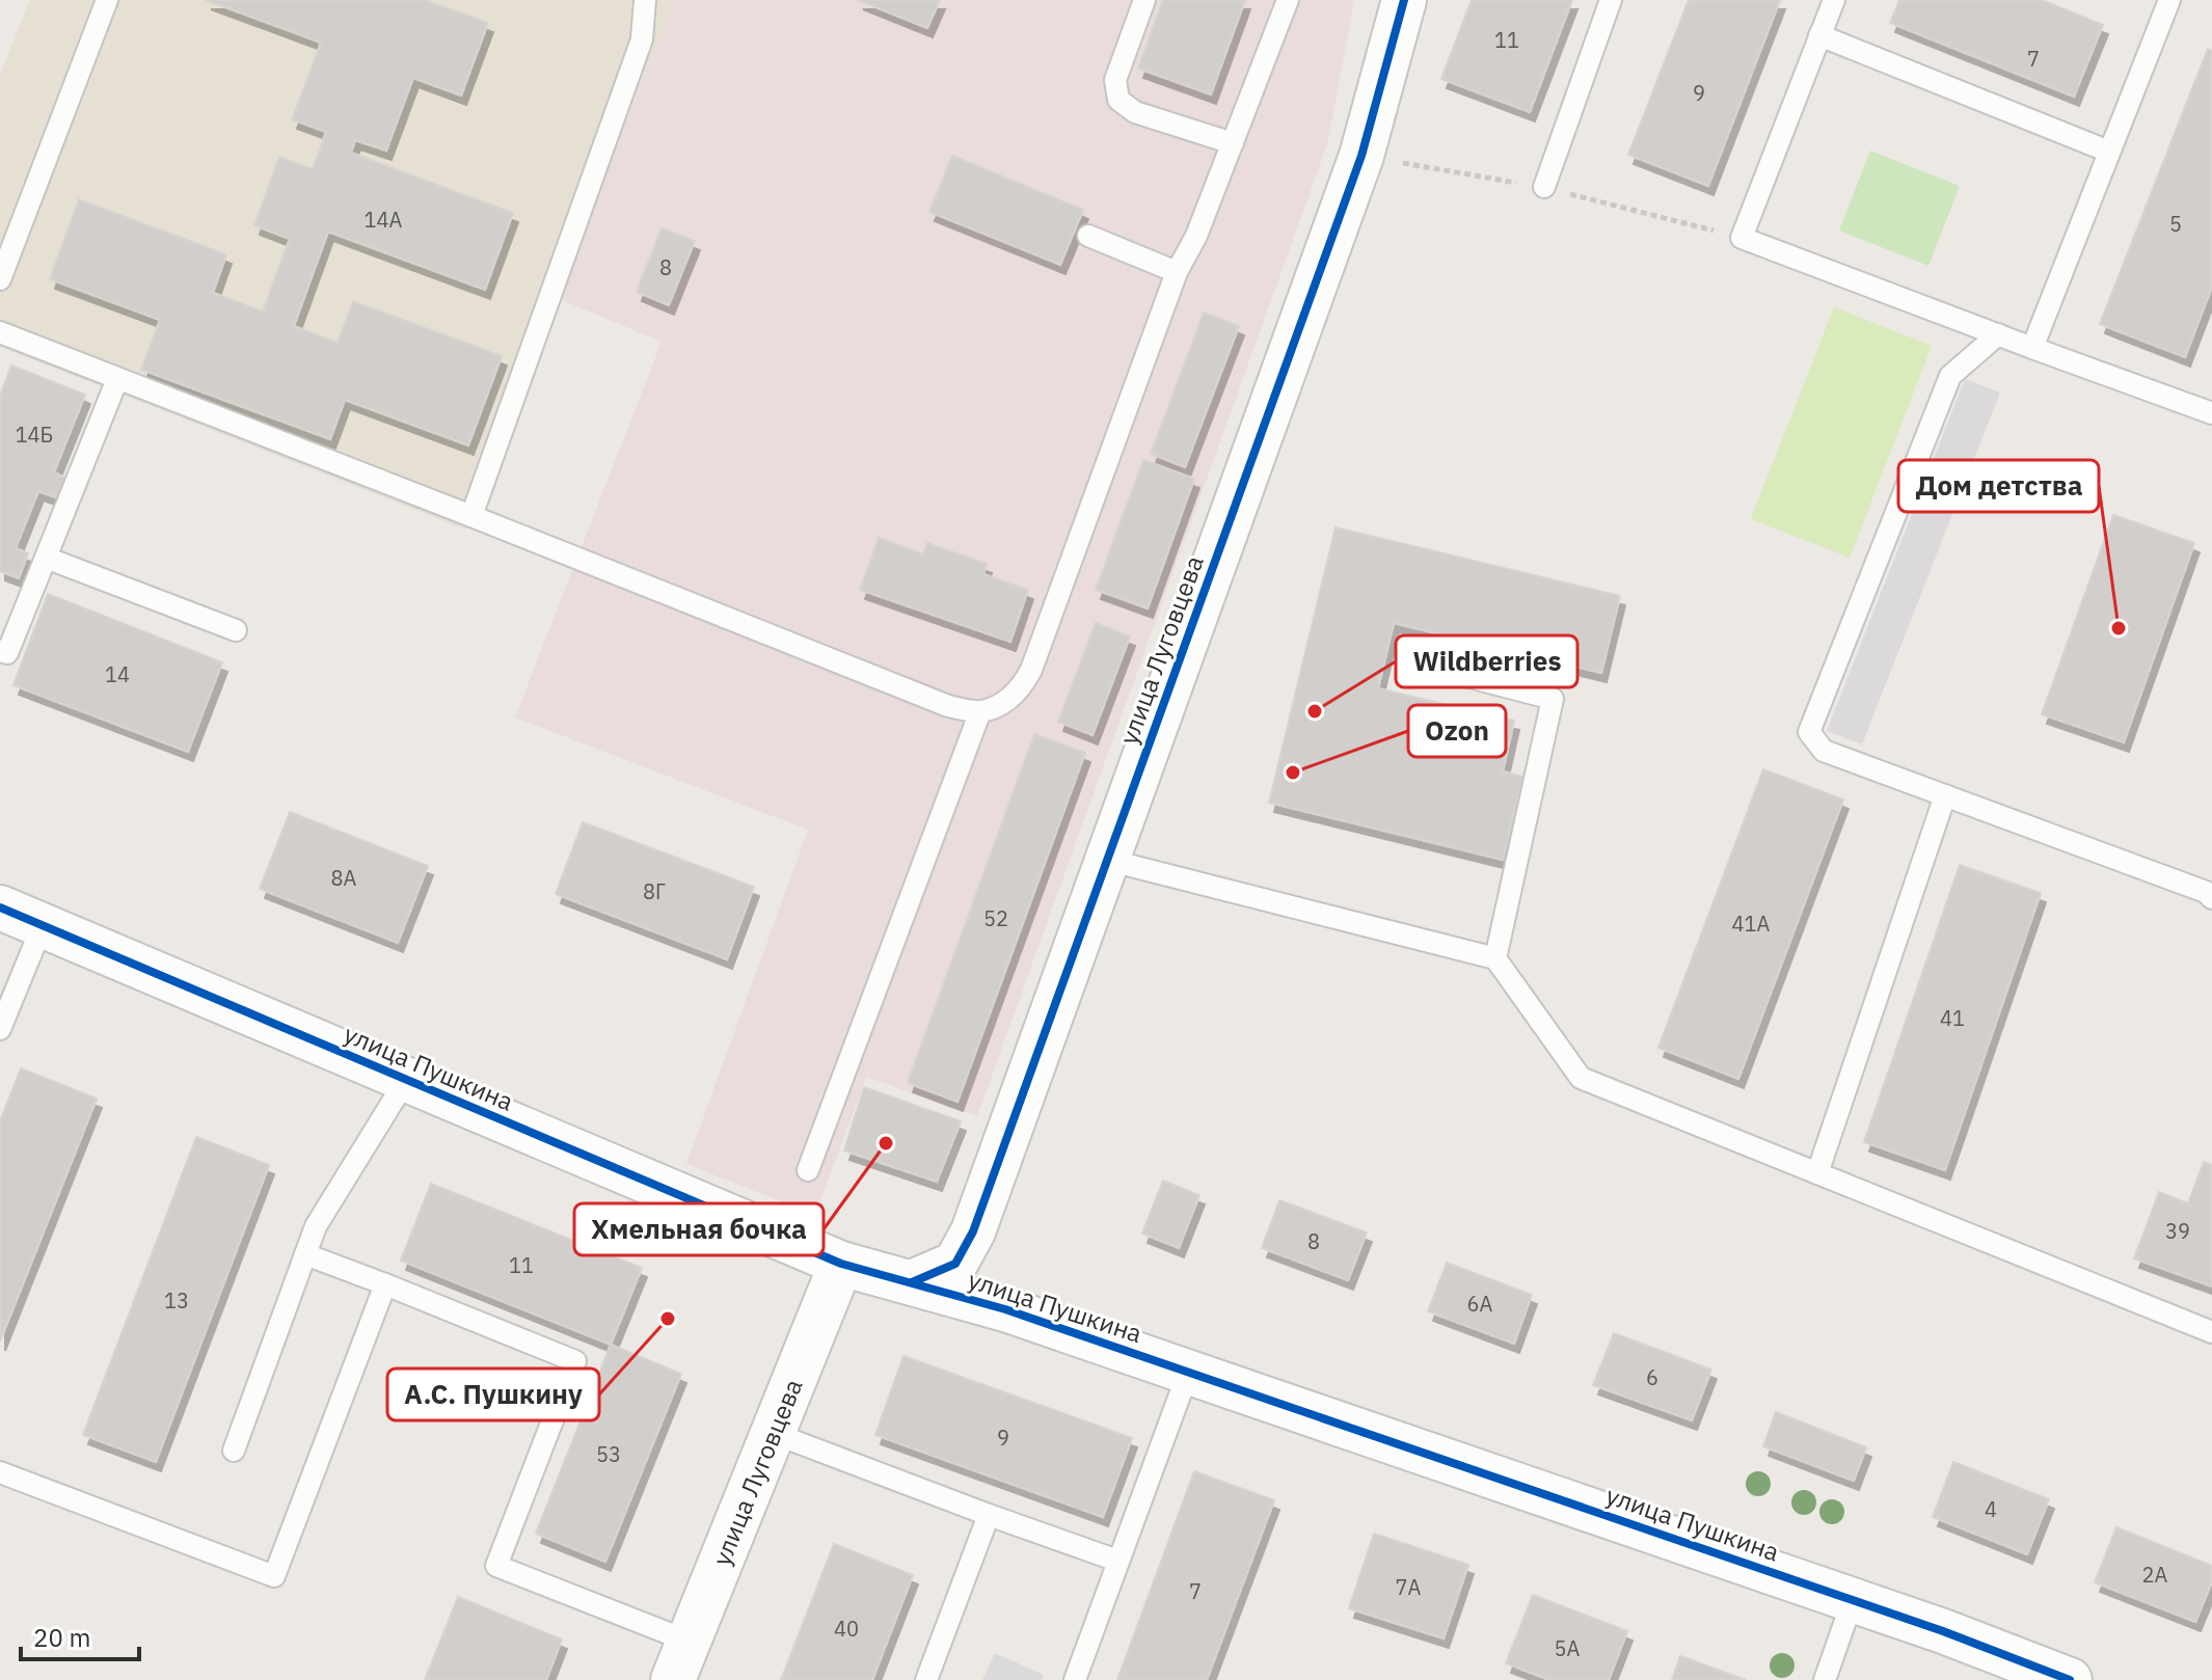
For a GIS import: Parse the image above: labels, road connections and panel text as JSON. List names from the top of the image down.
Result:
{
  "streets": {
    "street": ["улица Луговцева", "улица Пушкина"]
  },
  "crossings": [
    ["улица Луговцева", "улица Пушкина"]
  ],
  "places": [
    "Дом детства",
    "Wildberries",
    "Ozon",
    "Хмельная бочка",
    "А.С. Пушкину"
  ],
  "house_numbers": [
    "11",
    "7",
    "9",
    "14А",
    "5",
    "8",
    "14Б",
    "14",
    "8А",
    "8Г",
    "52",
    "41А",
    "41",
    "39",
    "8",
    "11",
    "13",
    "6А",
    "6",
    "9",
    "53",
    "4",
    "2А",
    "7А",
    "7",
    "40",
    "5А"
  ],
  "scale_bar": "20 m"
}
